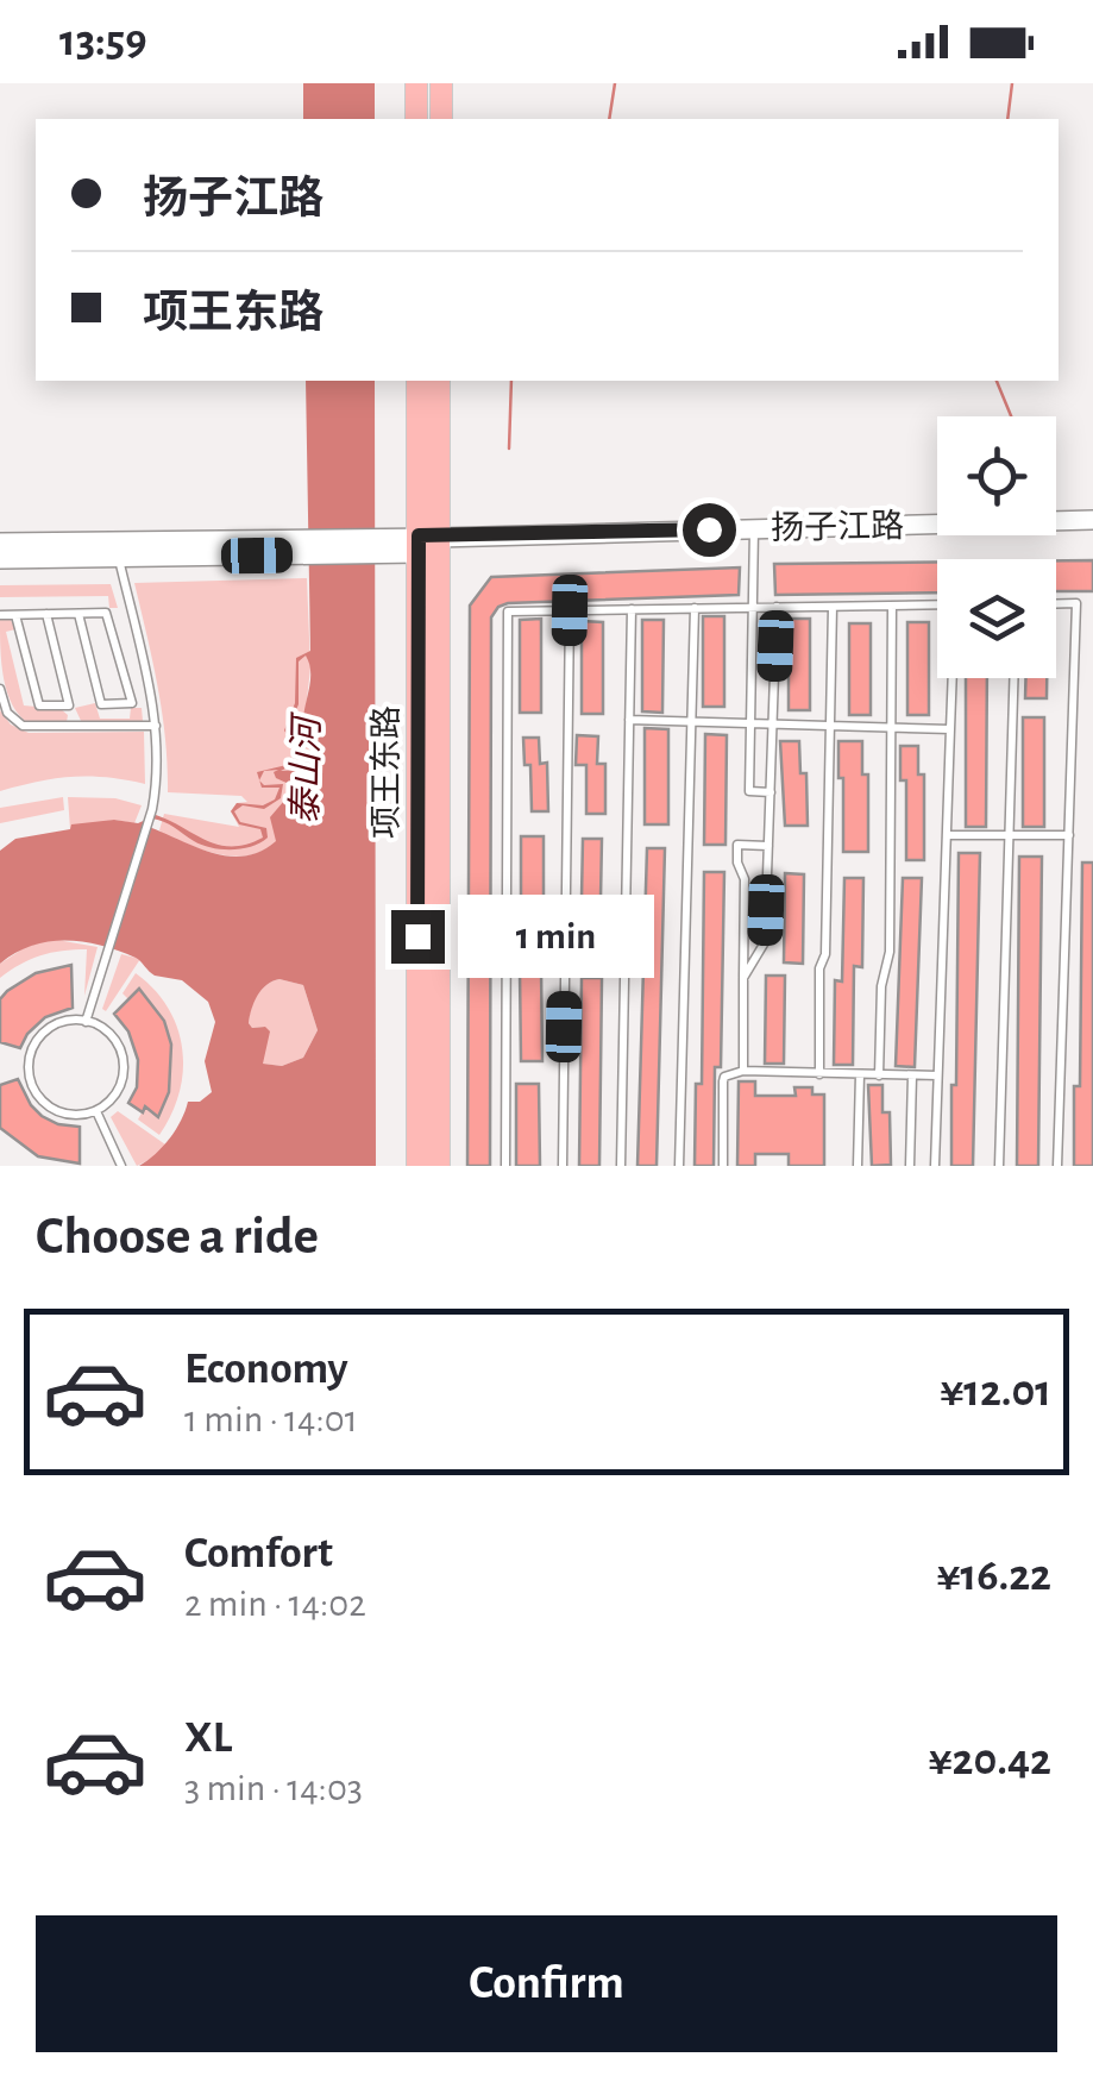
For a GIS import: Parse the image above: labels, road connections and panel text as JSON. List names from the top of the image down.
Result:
{
  "streets": {
    "main road": ["项王东路"],
    "street": ["扬子江路"]
  },
  "crossings": [
    ["扬子江路", "项王东路"]
  ],
  "water": ["泰山河"],
  "page": {
    "status": "13:59",
    "banner": ["扬子江路", "项王东路"],
    "bubble": "1 min",
    "heading": "Choose a ride",
    "list": [
      {
        "name": "Economy",
        "note": "1 min · 14:01",
        "value": "¥12.01"
      },
      {
        "name": "Comfort",
        "note": "2 min · 14:02",
        "value": "¥16.22"
      },
      {
        "name": "XL",
        "note": "3 min · 14:03",
        "value": "¥20.42"
      }
    ],
    "buttons": "Confirm"
  }
}
